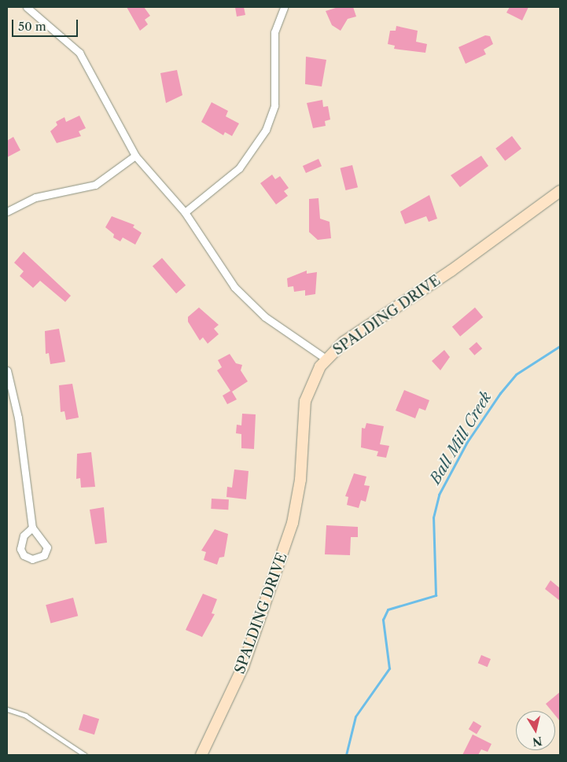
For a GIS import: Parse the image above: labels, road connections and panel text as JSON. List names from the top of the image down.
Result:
{
  "streets": {
    "street": ["SPALDING DRIVE"]
  },
  "water": ["Ball Mill Creek"],
  "scale_bar": "50 m",
  "north": "bottom"
}
